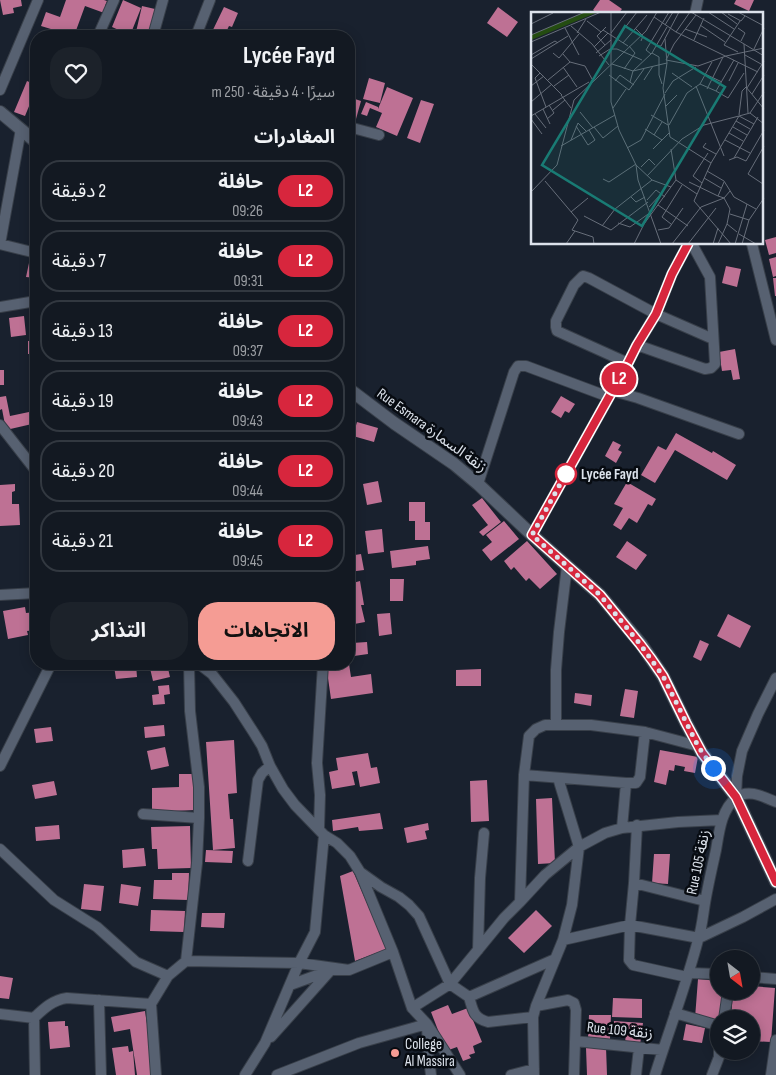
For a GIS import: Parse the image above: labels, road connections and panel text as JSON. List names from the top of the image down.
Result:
{
  "streets": {
    "street": ["Rue Esmara زنقة السمارة", "Rue 105 زنقة", "Rue 109 زنقة"]
  },
  "crossings": [
    ["Rue Esmara زنقة السمارة", "Rue 105 زنقة"],
    ["Rue 105 زنقة", "Rue 109 زنقة"]
  ],
  "places": ["Lycée Fayd", "College Al Massira"],
  "lines": ["bus line L2"],
  "north": "bottom right",
  "page": {
    "on_map": "L2",
    "heading": [
      ["Lycée Fayd", "سيرًا · 4 دقيقة · 250 m"],
      "المغادرات"
    ],
    "list": [
      {
        "mark": "L2",
        "name": "حافلة",
        "note": "09:26",
        "value": "2 دقيقة"
      },
      {
        "mark": "L2",
        "name": "حافلة",
        "note": "09:31",
        "value": "7 دقيقة"
      },
      {
        "mark": "L2",
        "name": "حافلة",
        "note": "09:37",
        "value": "13 دقيقة"
      },
      {
        "mark": "L2",
        "name": "حافلة",
        "note": "09:43",
        "value": "19 دقيقة"
      },
      {
        "mark": "L2",
        "name": "حافلة",
        "note": "09:44",
        "value": "20 دقيقة"
      },
      {
        "mark": "L2",
        "name": "حافلة",
        "note": "09:45",
        "value": "21 دقيقة"
      }
    ],
    "buttons": ["الاتجاهات", "التذاكر"]
  }
}
